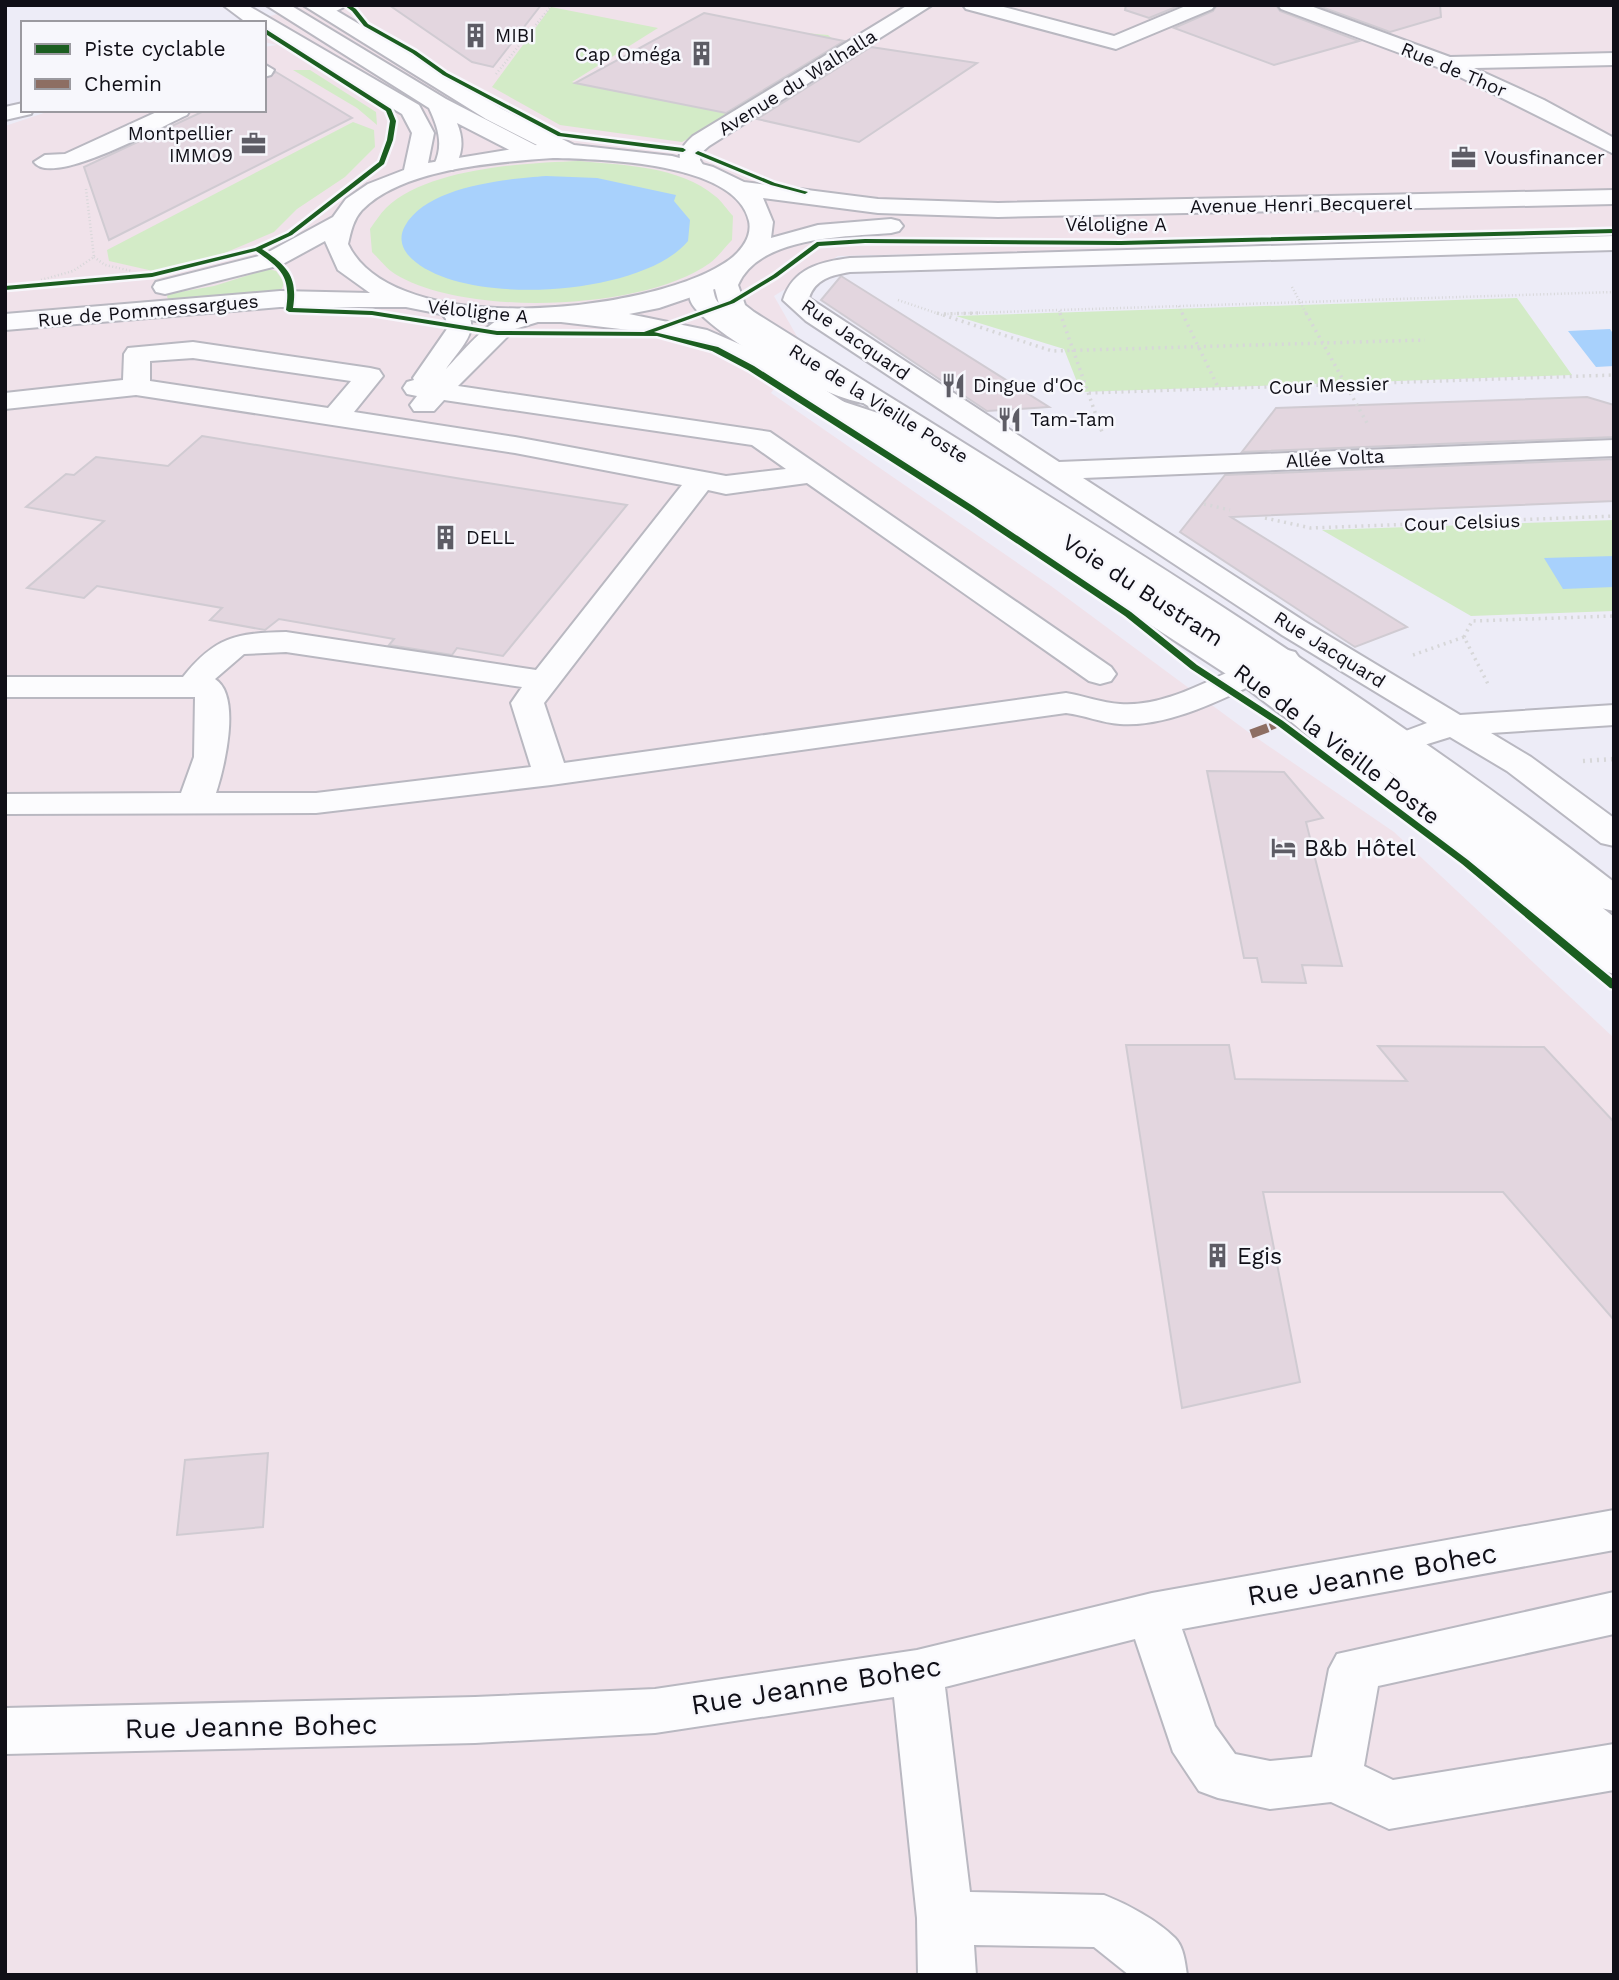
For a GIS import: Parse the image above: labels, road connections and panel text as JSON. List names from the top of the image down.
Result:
{
  "streets": {
    "main road": [
      "Rue de Thor",
      "Avenue du Walhalla",
      "Avenue Henri Becquerel",
      "Rue de Pommessargues",
      "Rue Jacquard",
      "Rue de la Vieille Poste",
      "Allée Volta",
      "Rue Jeanne Bohec"
    ],
    "path": ["Cour Messier", "Cour Celsius"],
    "cycle path": ["Véloligne A"]
  },
  "crossings": [
    ["Rue Jacquard", "Allée Volta"]
  ],
  "places": {
    "building": [
      "MIBI",
      "Cap Oméga",
      "DELL",
      "Egis"
    ],
    "office": ["Montpellier IMMO9", "Vousfinancer"],
    "restaurant": ["Dingue d'Oc", "Tam-Tam"],
    "hotel": ["B&b Hôtel"]
  },
  "legend": ["Piste cyclable", "Chemin"]
}
